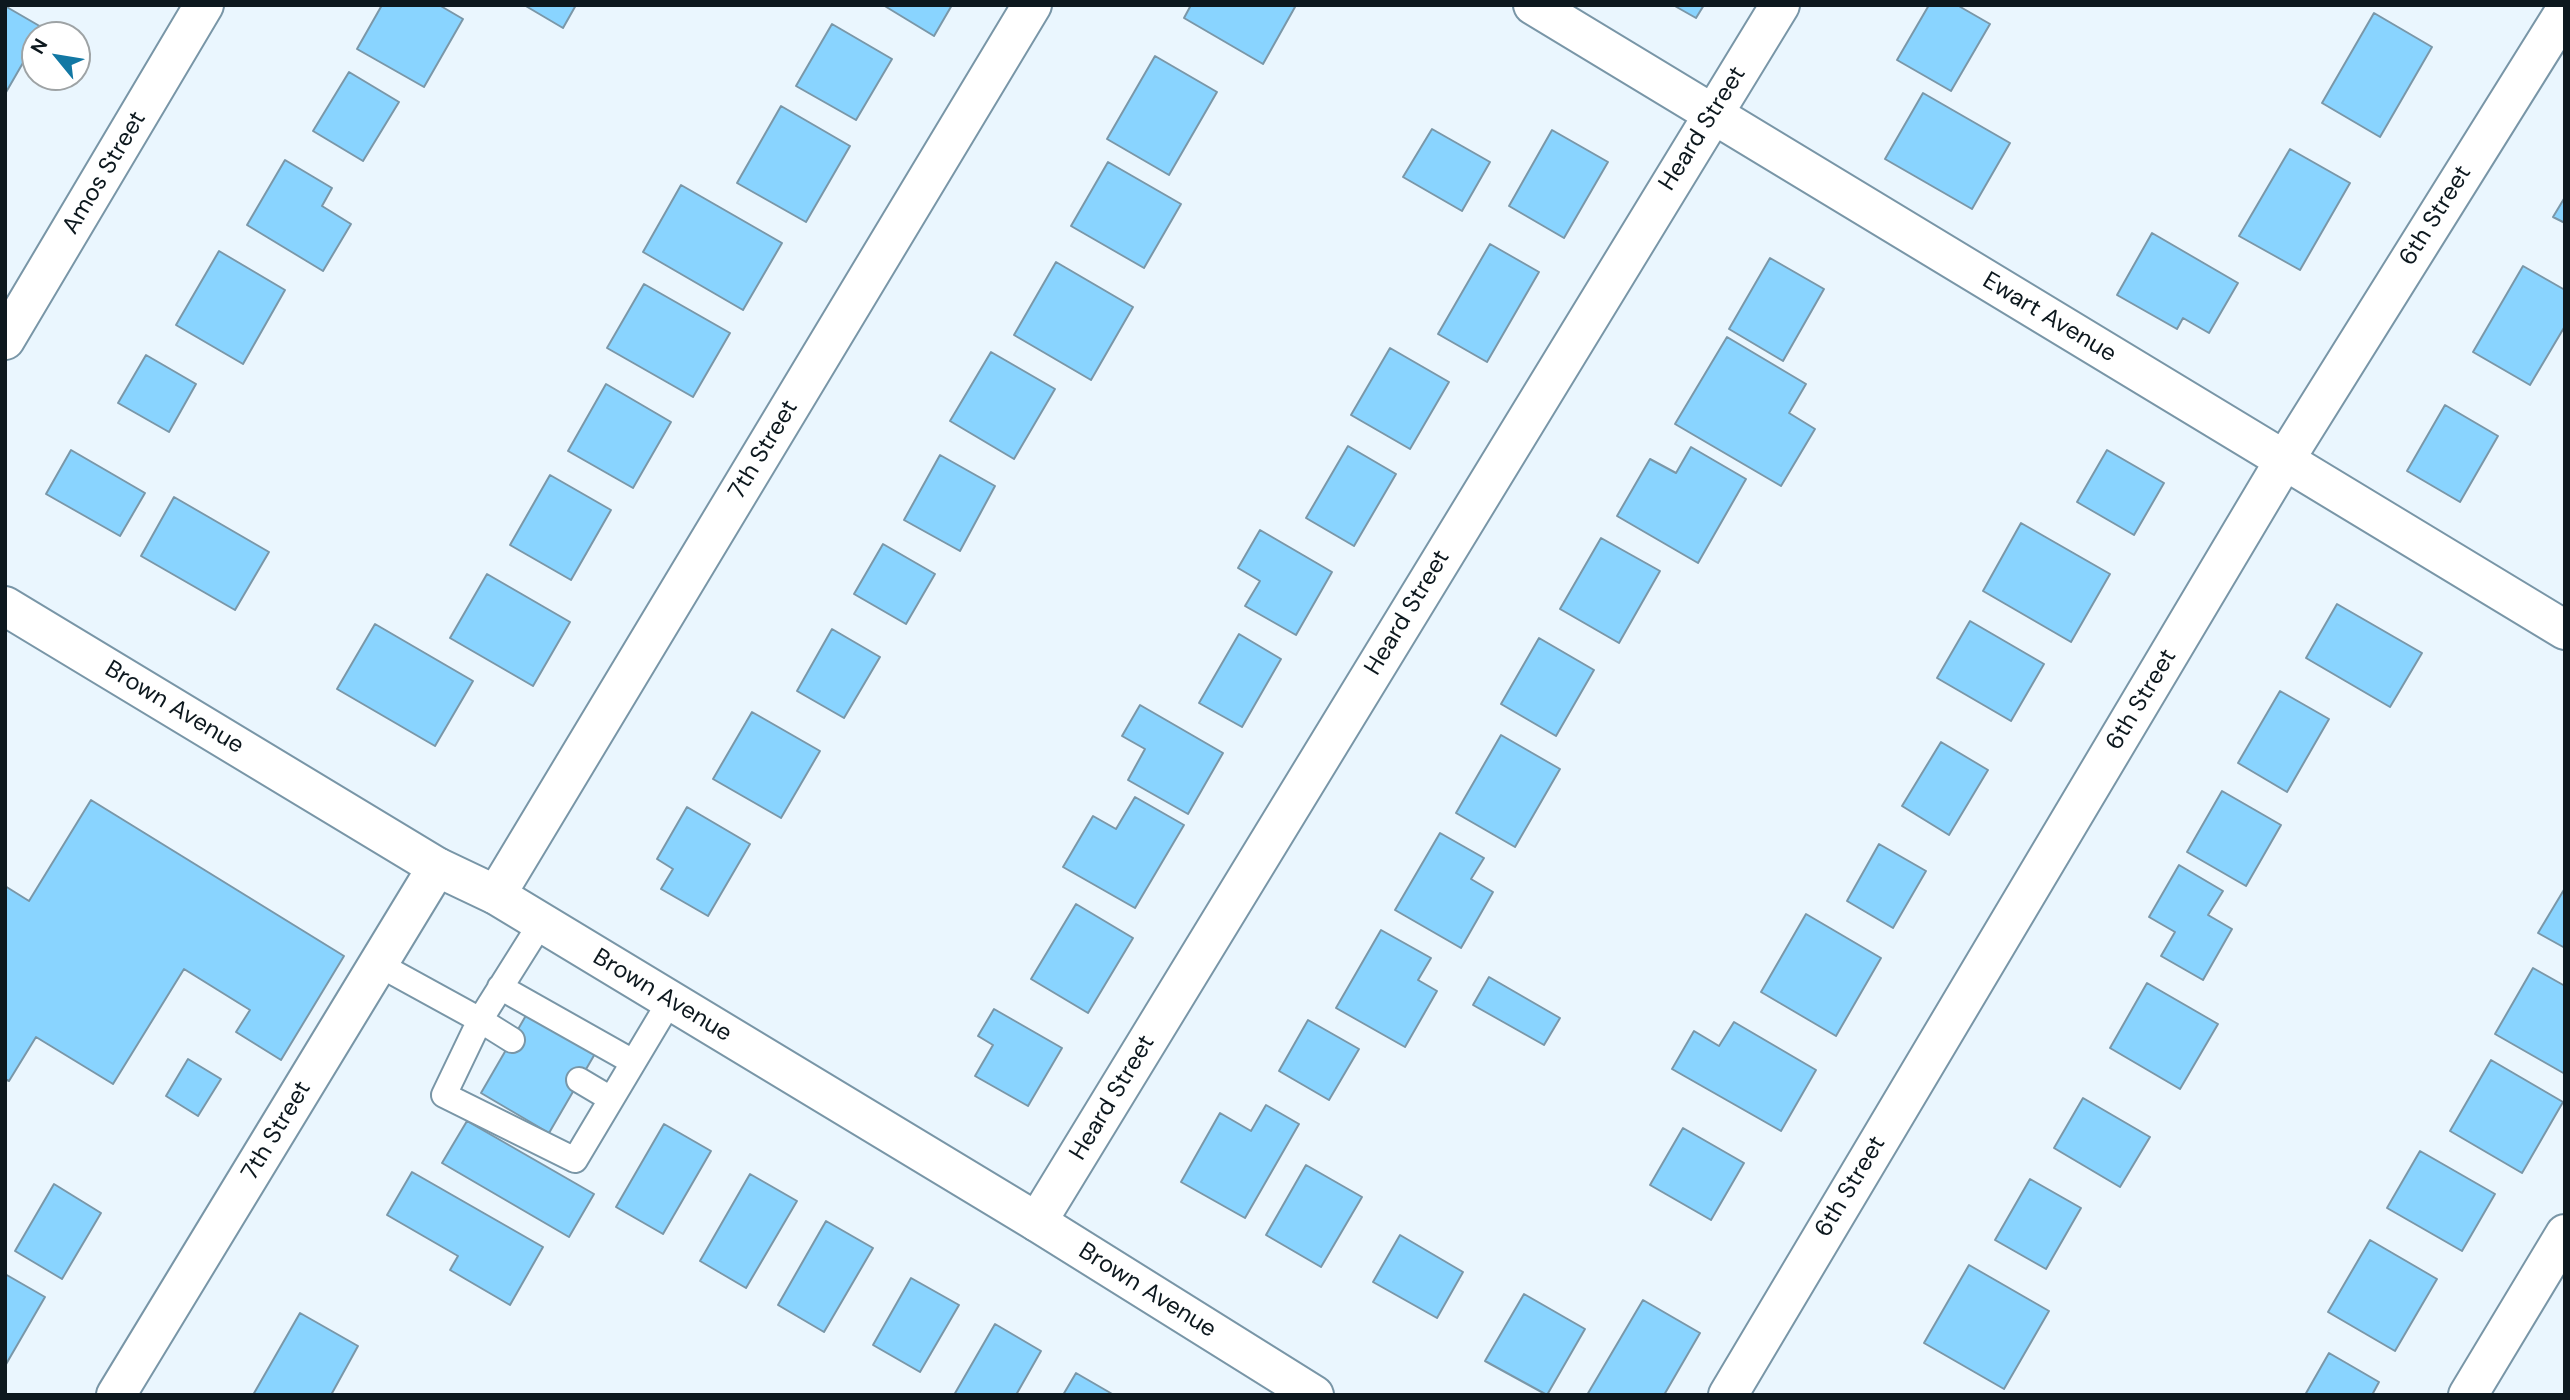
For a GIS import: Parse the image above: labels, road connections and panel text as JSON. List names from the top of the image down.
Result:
{
  "streets": {
    "street": [
      "Heard Street",
      "Amos Street",
      "6th Street",
      "Ewart Avenue",
      "7th Street",
      "Brown Avenue"
    ]
  },
  "crossings": [
    ["Heard Street", "Ewart Avenue"],
    ["Heard Street", "Brown Avenue"],
    ["6th Street", "Ewart Avenue"],
    ["7th Street", "Brown Avenue"]
  ],
  "north": "top left"
}
